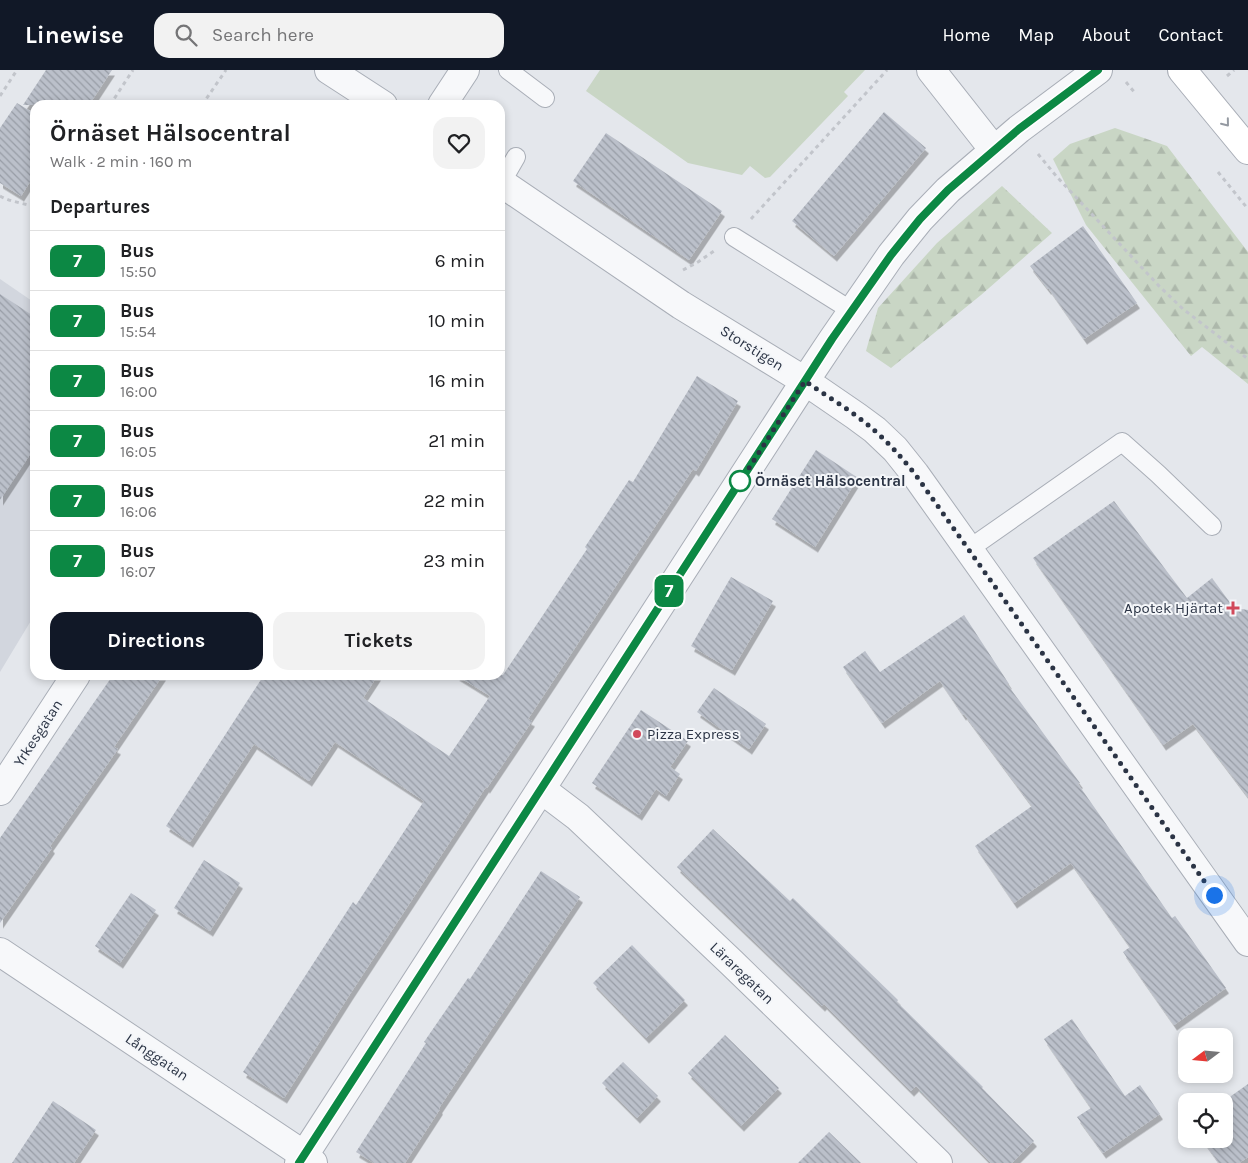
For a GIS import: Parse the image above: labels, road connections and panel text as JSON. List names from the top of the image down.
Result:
{
  "streets": {
    "street": [
      "Storstigen",
      "Yrkesgatan",
      "Läraregatan",
      "Långgatan"
    ]
  },
  "places": {
    "other": ["Örnäset Hälsocentral", "Pizza Express"],
    "health": ["Apotek Hjärtat"]
  },
  "lines": ["bus line 7"],
  "north": "left",
  "page": {
    "header": "Linewise",
    "search": "Search here",
    "nav": [
      "Home",
      "Map",
      "About",
      "Contact"
    ],
    "on_map": "7",
    "heading": [
      ["Örnäset Hälsocentral", "Walk · 2 min · 160 m"],
      "Departures"
    ],
    "list": [
      {
        "mark": "7",
        "name": "Bus",
        "note": "15:50",
        "value": "6 min"
      },
      {
        "mark": "7",
        "name": "Bus",
        "note": "15:54",
        "value": "10 min"
      },
      {
        "mark": "7",
        "name": "Bus",
        "note": "16:00",
        "value": "16 min"
      },
      {
        "mark": "7",
        "name": "Bus",
        "note": "16:05",
        "value": "21 min"
      },
      {
        "mark": "7",
        "name": "Bus",
        "note": "16:06",
        "value": "22 min"
      },
      {
        "mark": "7",
        "name": "Bus",
        "note": "16:07",
        "value": "23 min"
      }
    ],
    "buttons": ["Directions", "Tickets"]
  }
}
